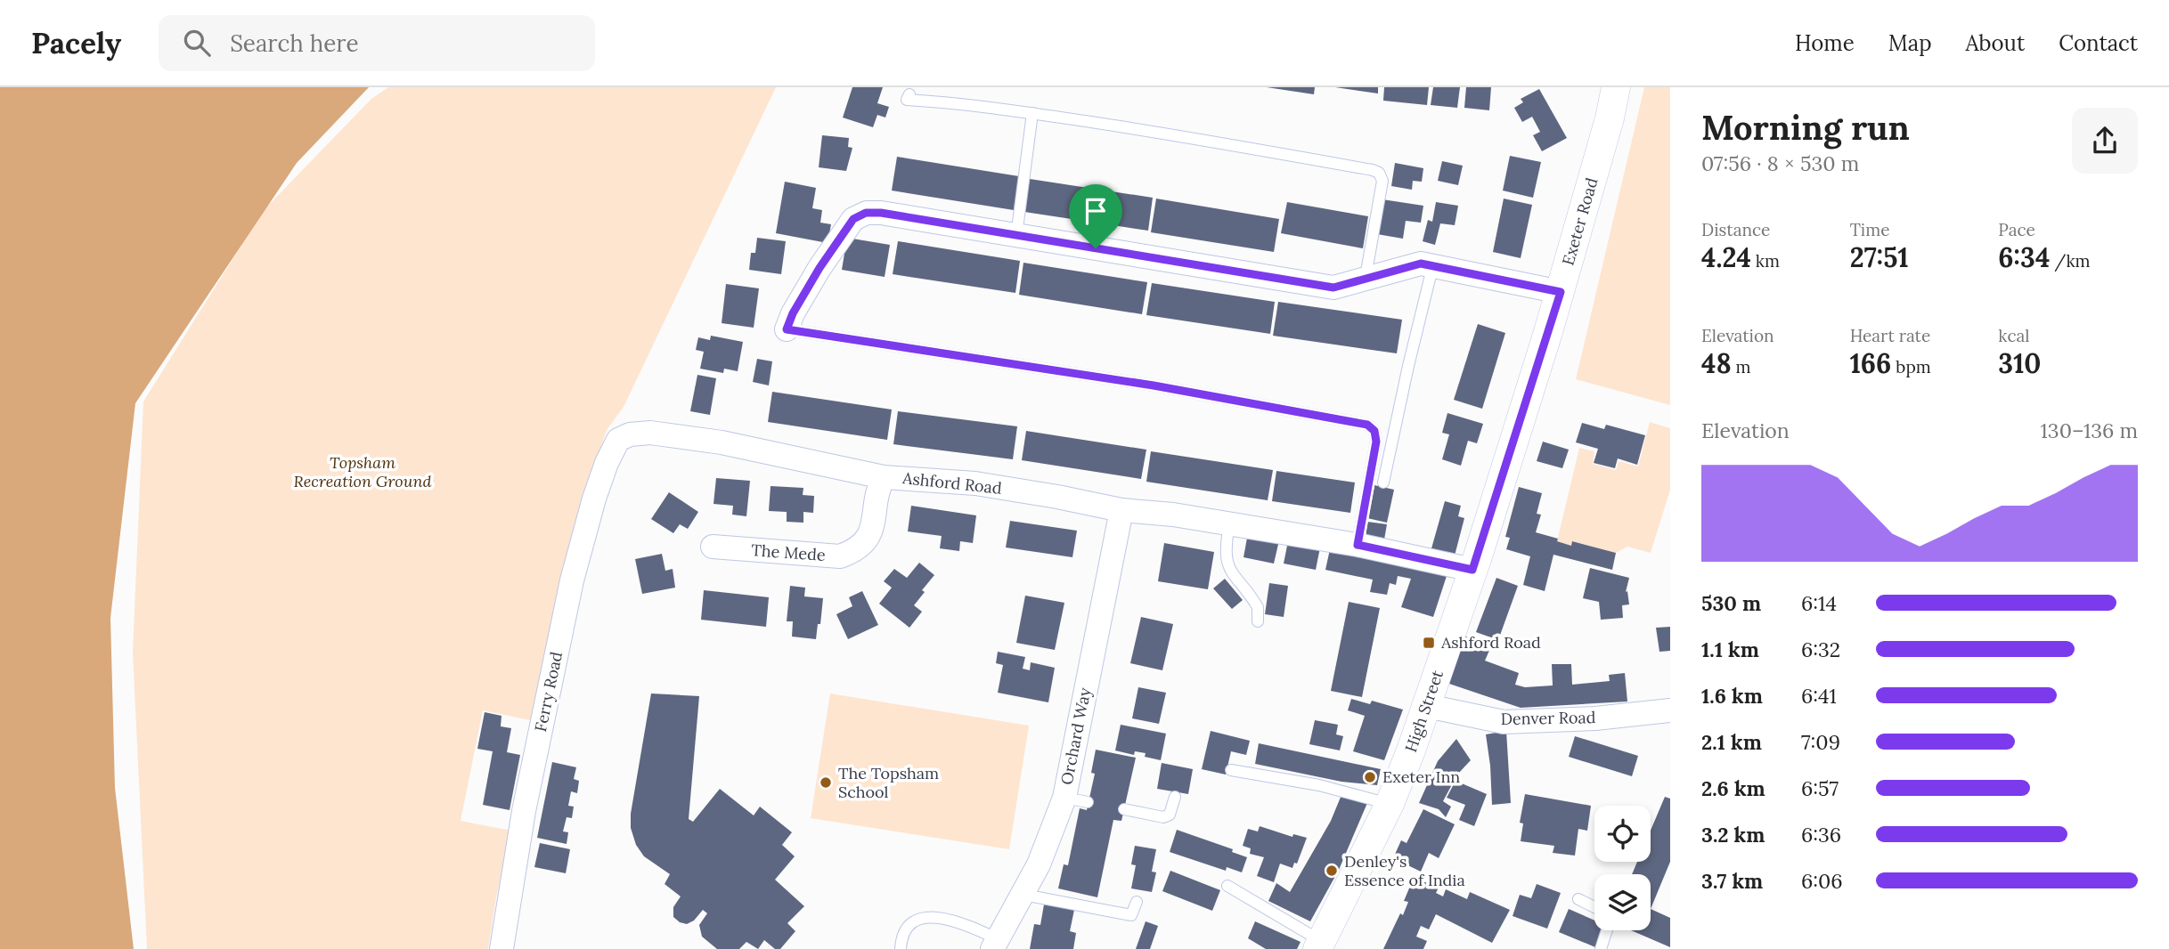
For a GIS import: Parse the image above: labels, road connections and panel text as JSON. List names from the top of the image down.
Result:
{
  "streets": {
    "street": [
      "Exeter Road",
      "Ashford Road",
      "The Mede",
      "Ferry Road",
      "High Street",
      "Denver Road",
      "Orchard Way"
    ]
  },
  "crossings": [
    ["Exeter Road", "Ashford Road"],
    ["Exeter Road", "High Street"],
    ["Ashford Road", "The Mede"],
    ["Ashford Road", "Ferry Road"],
    ["Ashford Road", "High Street"],
    ["Ashford Road", "Orchard Way"],
    ["High Street", "Denver Road"]
  ],
  "parks": ["Topsham Recreation Ground"],
  "places": {
    "transit": ["Ashford Road"],
    "other": ["Exeter Inn", "The Topsham School", "Denley's Essence of India"]
  },
  "page": {
    "header": "Pacely",
    "search": "Search here",
    "nav": [
      "Home",
      "Map",
      "About",
      "Contact"
    ],
    "heading": ["Morning run", "07:56 · 8 × 530 m"],
    "stats": [
      ["Distance", "4.24 km"],
      ["Time", "27:51"],
      ["Pace", "6:34 /km"],
      ["Elevation", "48 m"],
      ["Heart rate", "166 bpm"],
      ["kcal", "310"]
    ],
    "chart": ["Elevation", "130–136 m"],
    "list": [
      {
        "name": "530 m",
        "note": "6:14"
      },
      {
        "name": "1.1 km",
        "note": "6:32"
      },
      {
        "name": "1.6 km",
        "note": "6:41"
      },
      {
        "name": "2.1 km",
        "note": "7:09"
      },
      {
        "name": "2.6 km",
        "note": "6:57"
      },
      {
        "name": "3.2 km",
        "note": "6:36"
      },
      {
        "name": "3.7 km",
        "note": "6:06"
      }
    ]
  }
}
